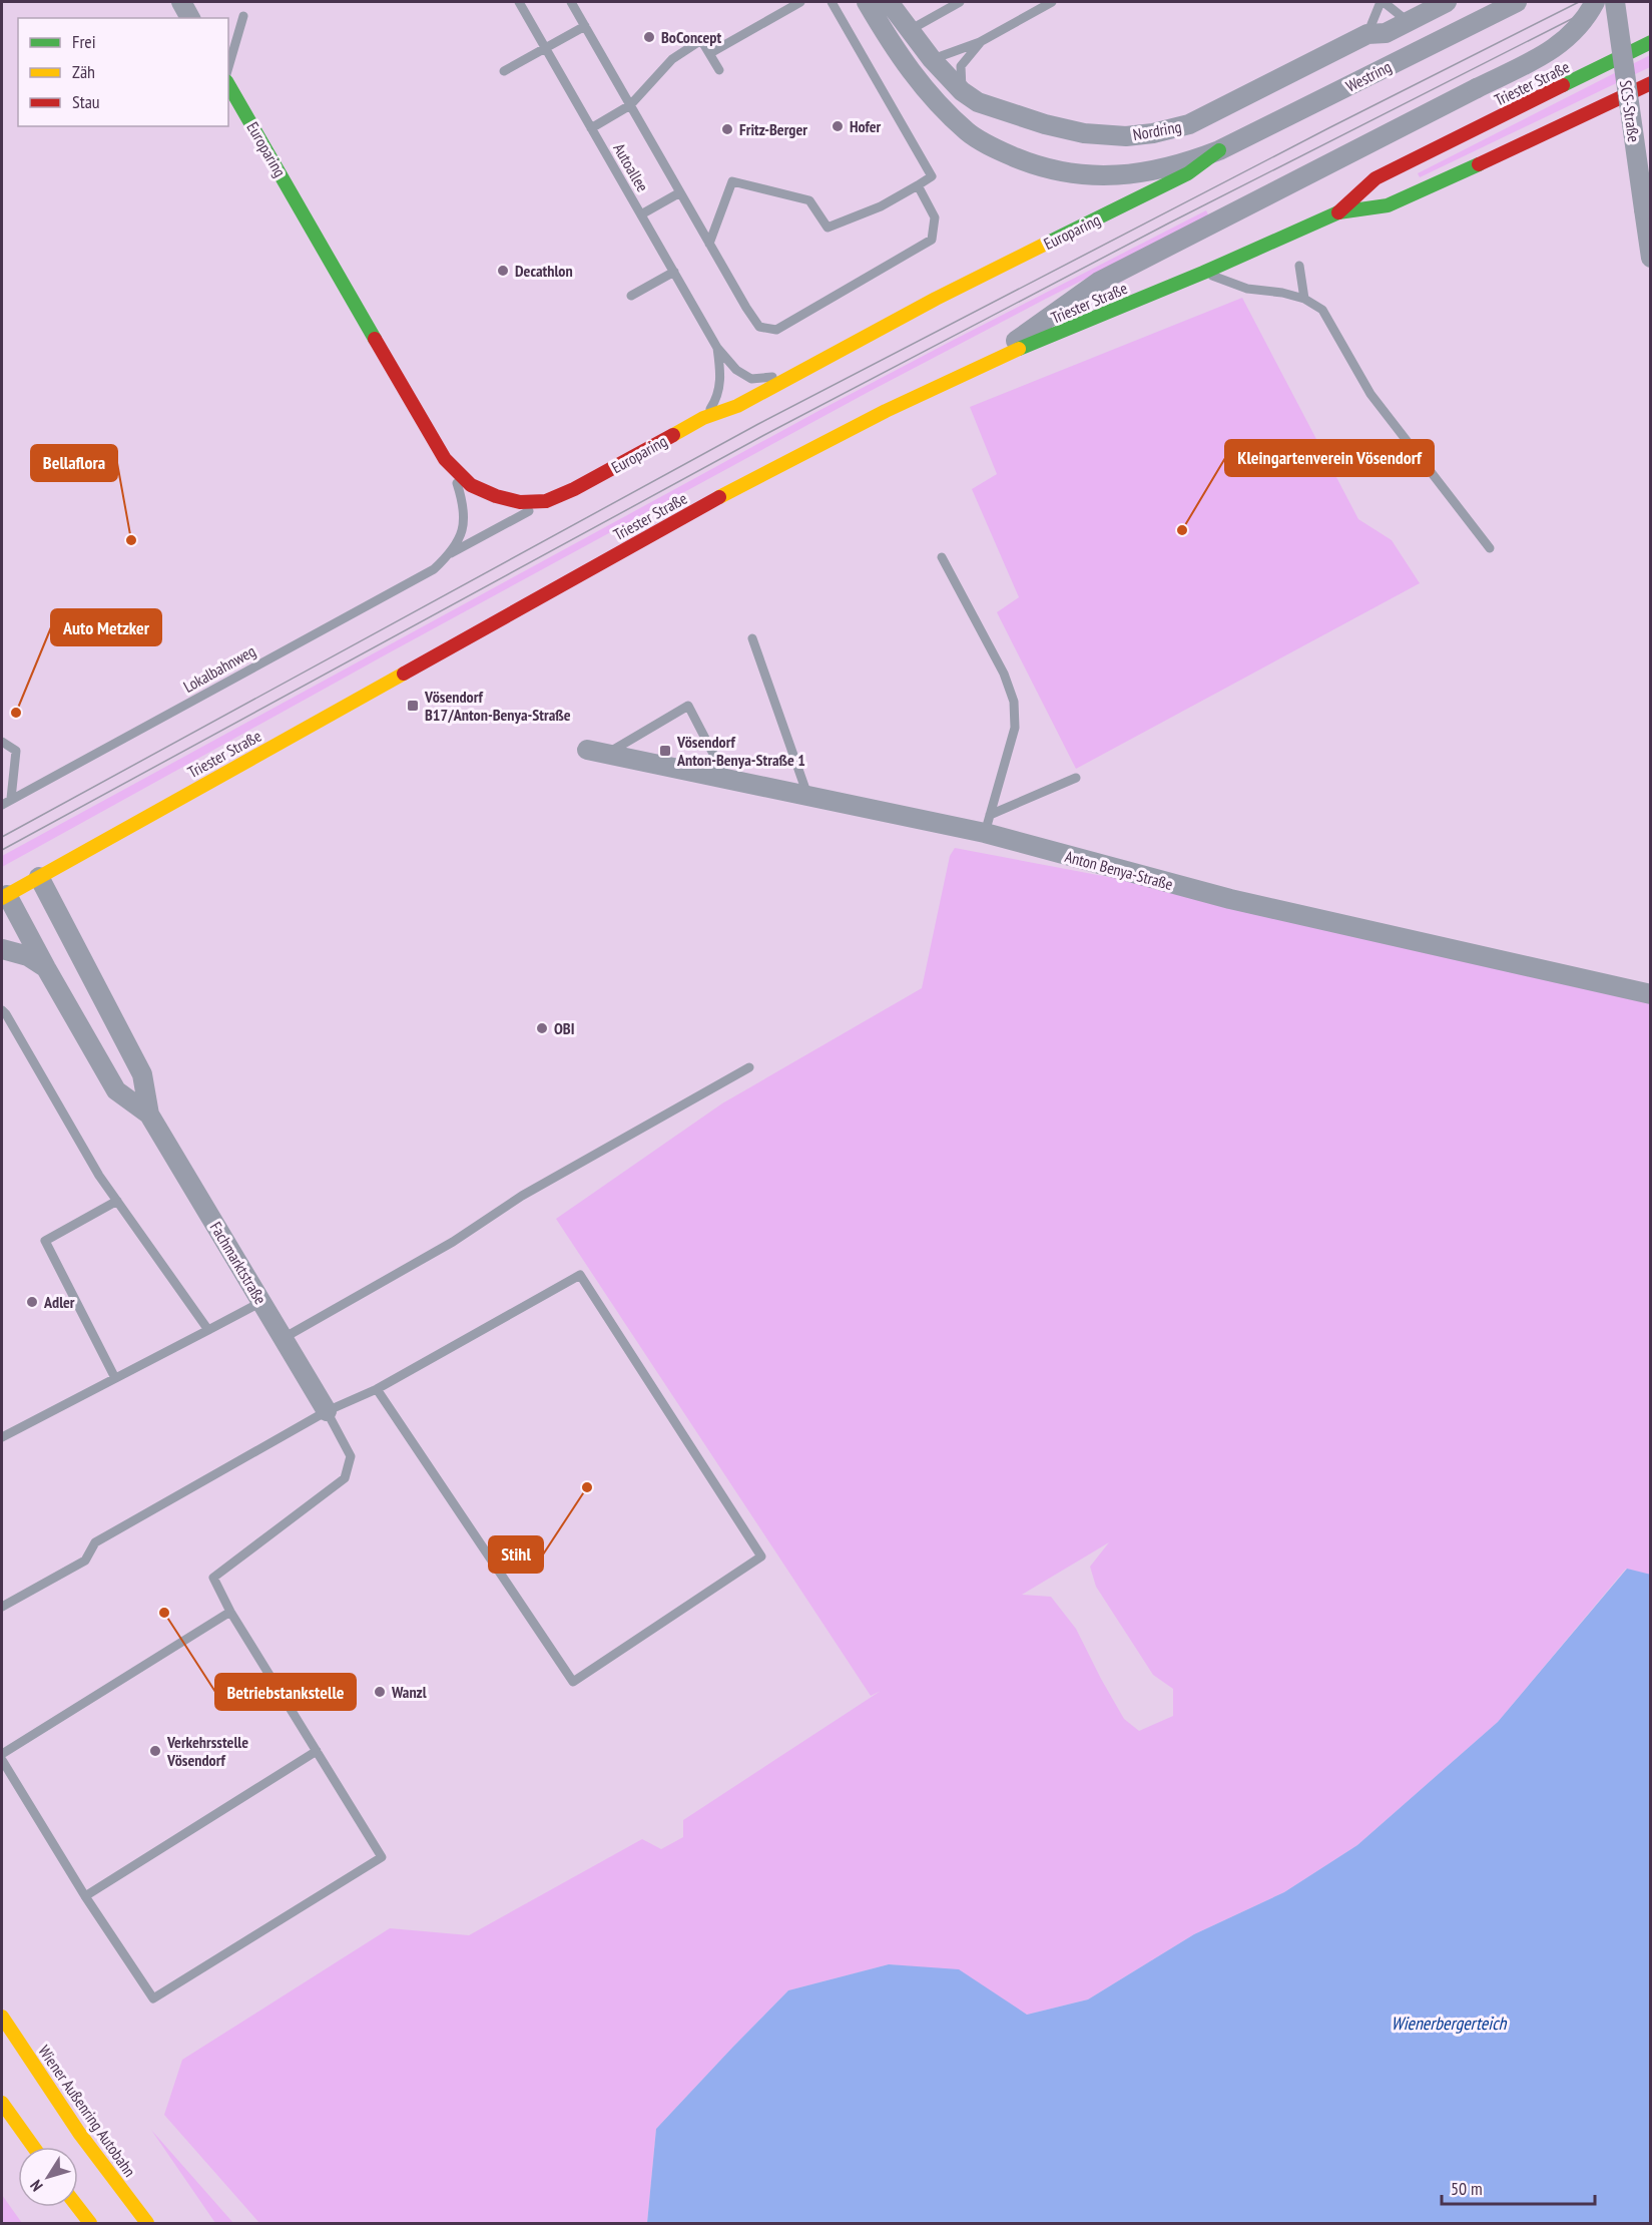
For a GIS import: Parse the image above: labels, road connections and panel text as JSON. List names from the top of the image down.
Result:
{
  "streets": {
    "main road": ["Triester Straße", "Europaring", "Wiener Außenring Autobahn"],
    "street": [
      "Westring",
      "SCS-Straße",
      "Nordring",
      "Anton Benya-Straße",
      "Fachmarktstraße"
    ],
    "lane": ["Autoallee", "Lokalbahnweg"]
  },
  "crossings": [
    ["Westring", "Europaring"],
    ["Triester Straße", "Fachmarktstraße"],
    ["Europaring", "Autoallee"]
  ],
  "water": ["Wienerbergerteich"],
  "places": {
    "other": [
      "BoConcept",
      "Hofer",
      "Fritz-Berger",
      "Decathlon",
      "Kleingartenverein Vösendorf",
      "Bellaflora",
      "Auto Metzker",
      "OBI",
      "Adler",
      "Stihl",
      "Betriebstankstelle",
      "Wanzl",
      "Verkehrsstelle Vösendorf"
    ],
    "transit": ["Vösendorf B17/Anton-Benya-Straße", "Vösendorf Anton-Benya-Straße 1"]
  },
  "legend": ["Frei", "Zäh", "Stau"],
  "scale_bar": "50 m",
  "north": "bottom left"
}
